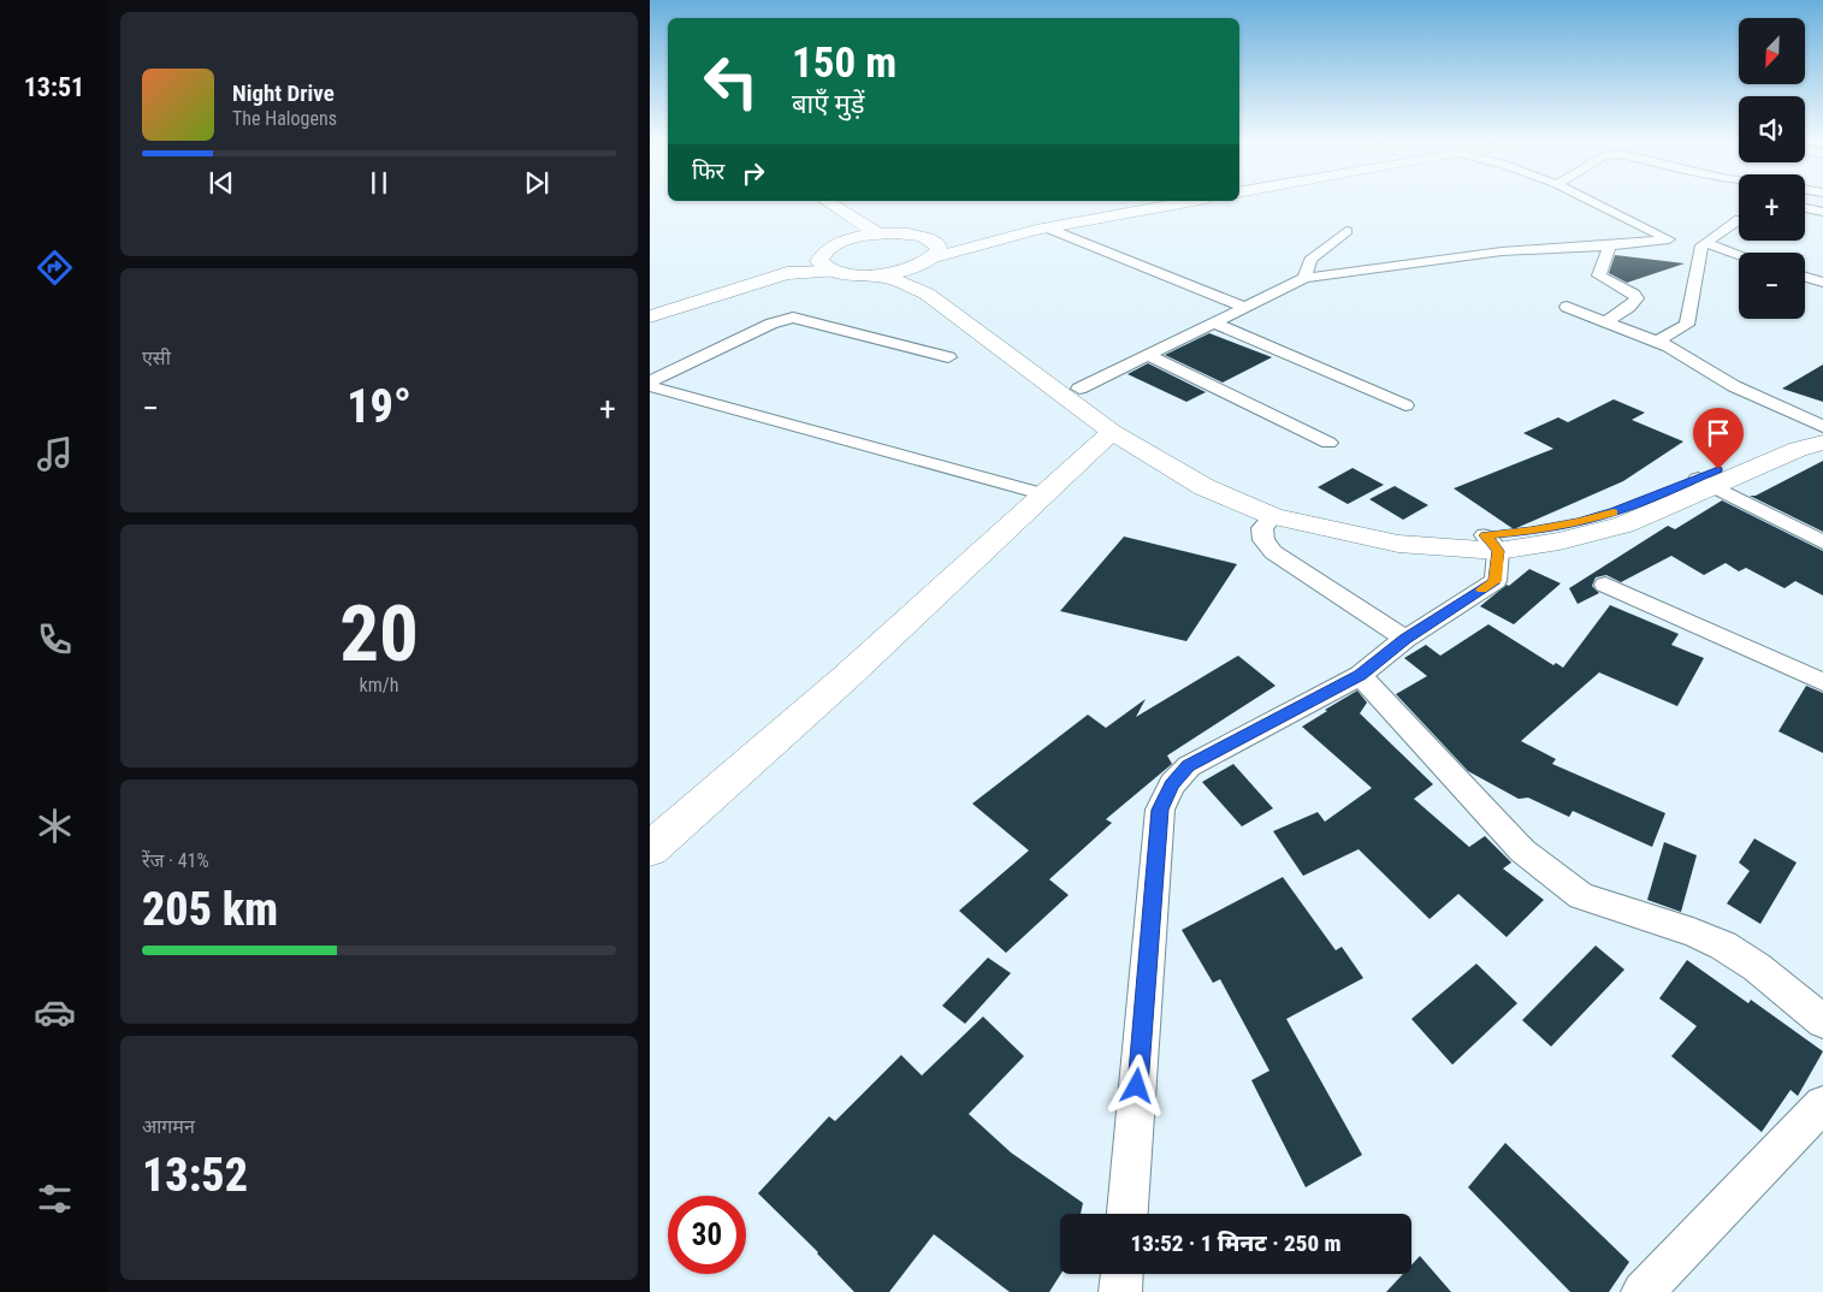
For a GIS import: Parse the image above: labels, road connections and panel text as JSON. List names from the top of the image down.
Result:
{
  "north": "bottom left",
  "page": {
    "tabs": "13:51",
    "map_buttons": ["+", "−"],
    "turn": ["150 m", "बाएँ मुड़ें"],
    "song": ["Night Drive", "The Halogens"],
    "then": "फिर",
    "tile": [
      "एसी",
      ["20", "km/h"],
      ["रेंज · 41%", "205 km"],
      ["आगमन", "13:52"]
    ],
    "heat": ["−", "19°", "+"],
    "limit": "30",
    "trip": "13:52 · 1 मिनट · 250 m"
  }
}
